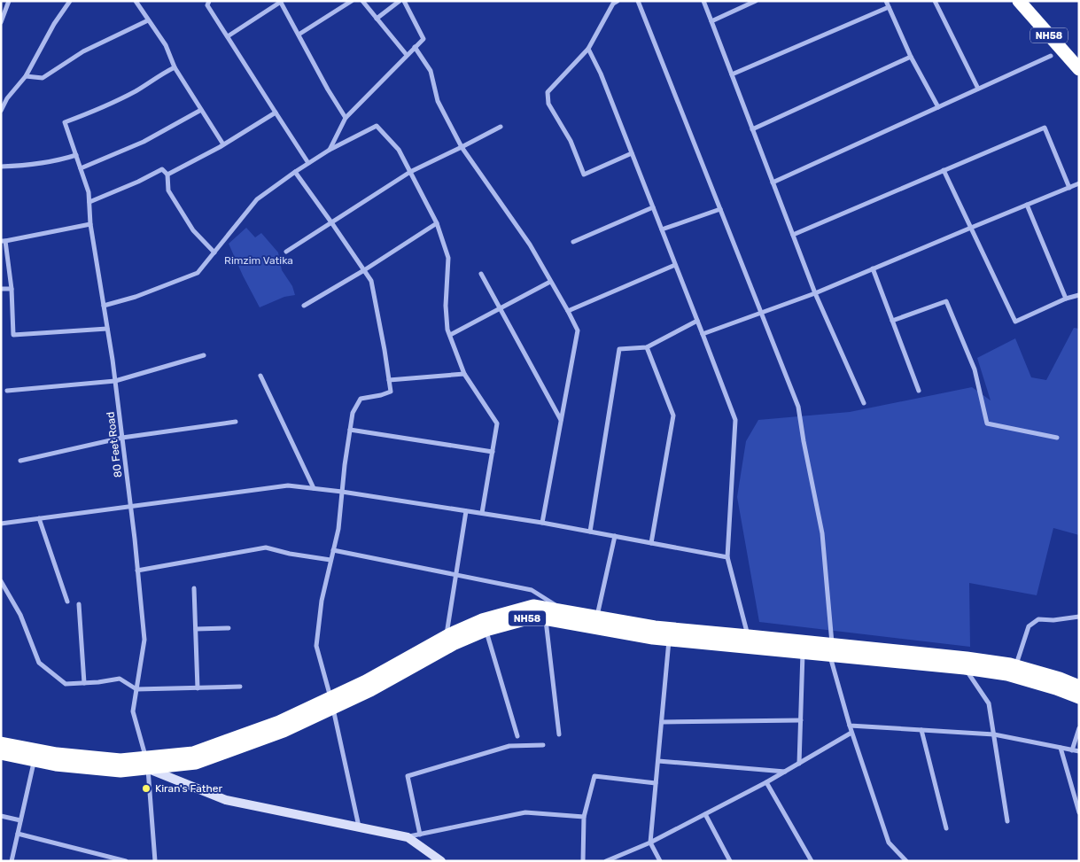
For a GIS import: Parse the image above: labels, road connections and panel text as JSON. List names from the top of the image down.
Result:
{
  "streets": {
    "highway": ["NH58"],
    "street": ["80 Feet Road"]
  },
  "crossings": [
    ["NH58", "80 Feet Road"]
  ],
  "parks": ["Rimzim Vatika"],
  "places": ["Kiran's Father"]
}
